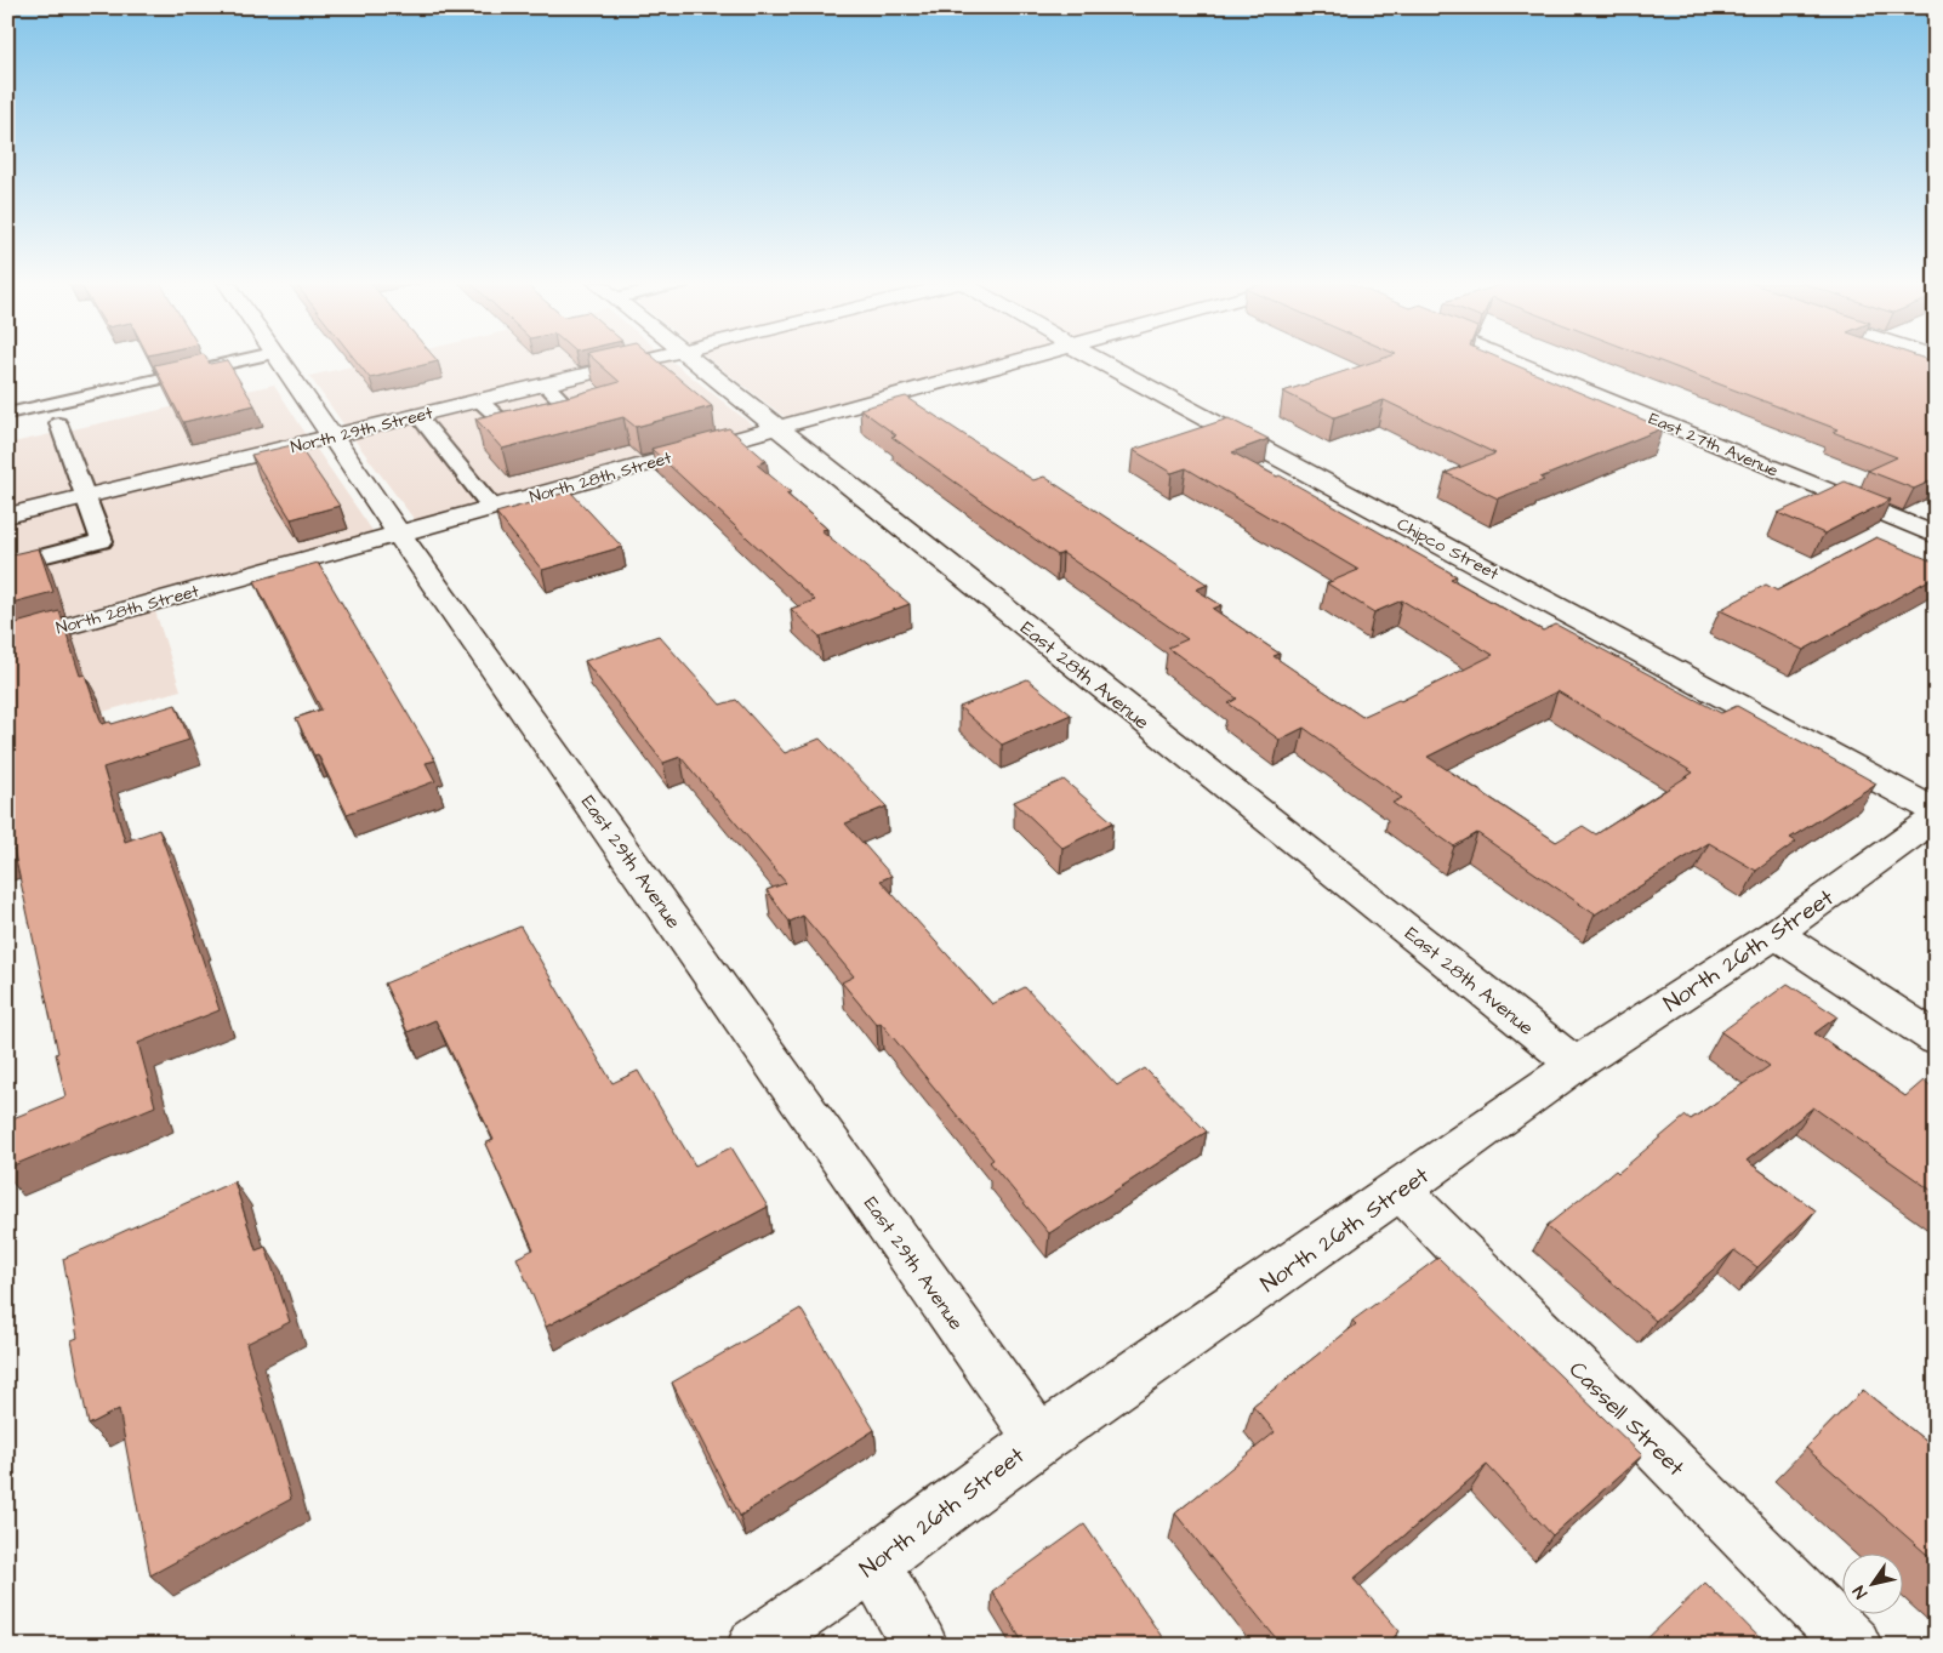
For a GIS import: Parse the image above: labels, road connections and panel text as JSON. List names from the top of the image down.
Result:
{
  "streets": {
    "street": [
      "North 29th Street",
      "East 27th Avenue",
      "North 28th Street",
      "Chipco Street",
      "East 28th Avenue",
      "East 29th Avenue",
      "North 26th Street",
      "Cassell Street"
    ]
  },
  "crossings": [
    ["North 29th Street", "East 29th Avenue"],
    ["North 28th Street", "East 28th Avenue"],
    ["North 28th Street", "East 29th Avenue"],
    ["East 28th Avenue", "North 26th Street"],
    ["East 29th Avenue", "North 26th Street"],
    ["North 26th Street", "Cassell Street"]
  ],
  "north": "bottom left"
}
